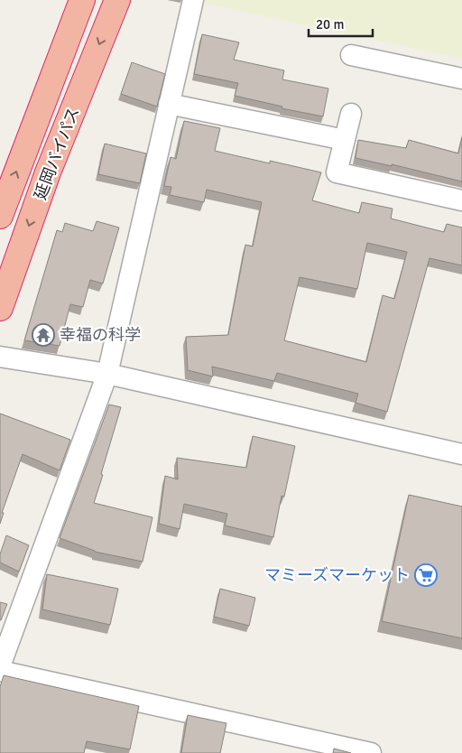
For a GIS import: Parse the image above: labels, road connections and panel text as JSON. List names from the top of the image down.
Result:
{
  "streets": {
    "highway": ["延岡バイパス"]
  },
  "places": {
    "temple": ["幸福の科学"],
    "supermarket": ["マミーズマーケット"]
  },
  "scale_bar": "20 m"
}
